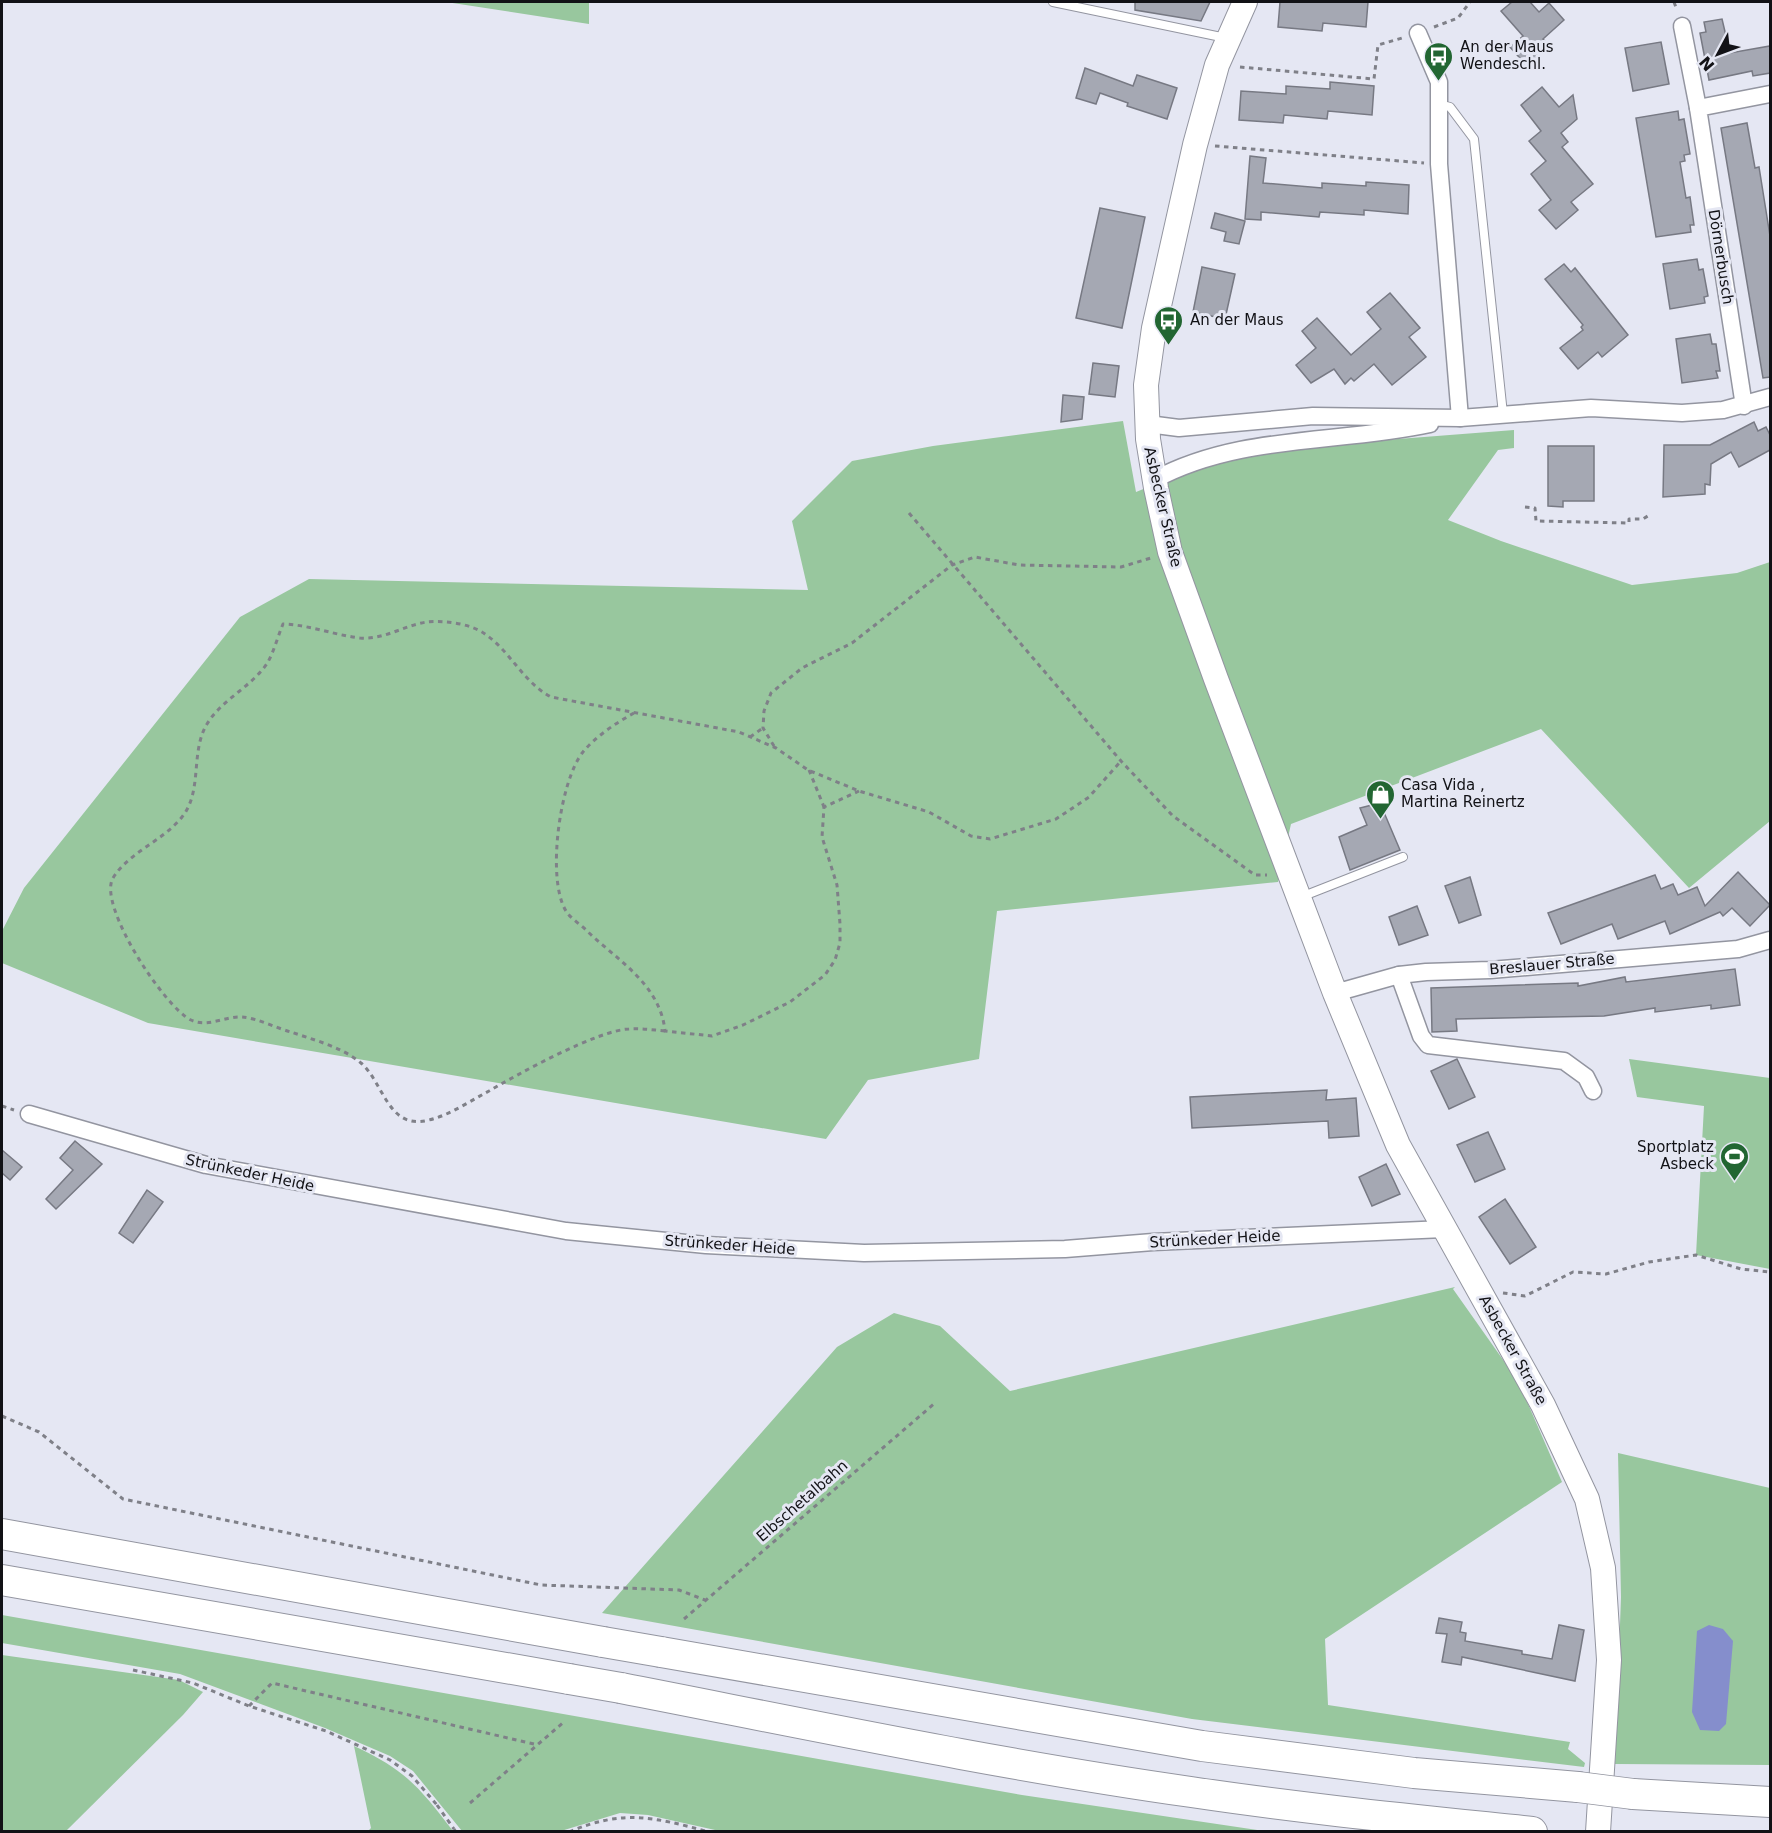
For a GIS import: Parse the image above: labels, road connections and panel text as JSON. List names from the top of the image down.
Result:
{
  "streets": {
    "main road": ["Asbecker Straße"],
    "street": ["Dörnerbusch", "Breslauer Straße", "Strünkeder Heide"],
    "path": ["Elbschetalbahn"]
  },
  "crossings": [
    ["Asbecker Straße", "Breslauer Straße"],
    ["Asbecker Straße", "Strünkeder Heide"]
  ],
  "places": {
    "bus stop": ["An der Maus Wendeschl.", "An der Maus"],
    "shop": ["Casa Vida , Martina Reinertz"],
    "sports": ["Sportplatz Asbeck"]
  },
  "north": "bottom left"
}
